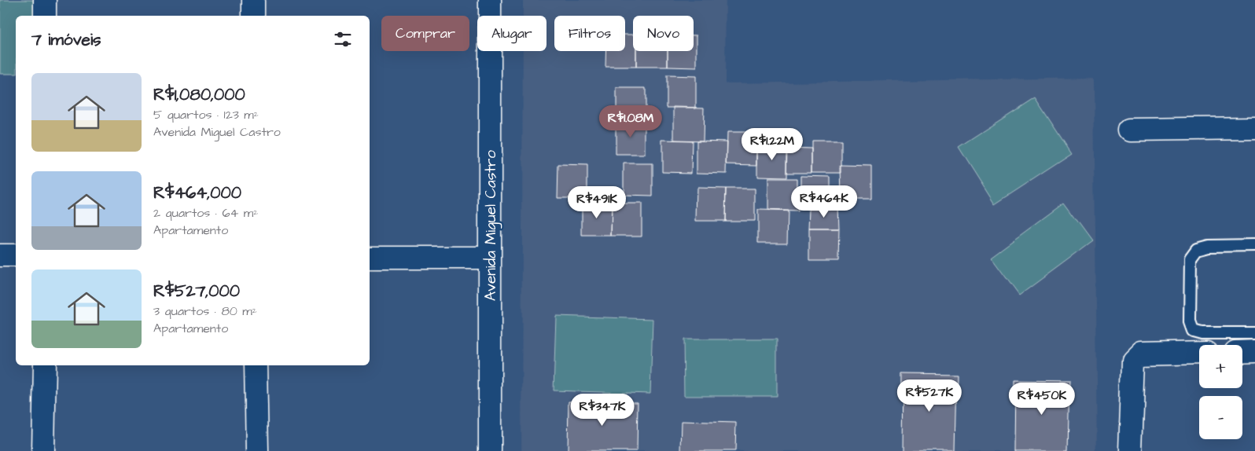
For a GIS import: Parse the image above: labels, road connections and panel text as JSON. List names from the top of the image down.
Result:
{
  "streets": {
    "street": ["Avenida Miguel Castro"]
  },
  "page": {
    "chip": [
      "Comprar",
      "Alugar",
      "Filtros",
      "Novo"
    ],
    "heading": "7 imóveis",
    "list": [
      {
        "name": "R$1,080,000",
        "note": "5 quartos · 123 m² · Avenida Miguel Castro"
      },
      {
        "name": "R$464,000",
        "note": "2 quartos · 64 m² · Apartamento"
      },
      {
        "name": "R$527,000",
        "note": "3 quartos · 80 m² · Apartamento"
      }
    ],
    "price": [
      "R$1.08M",
      "R$1.22M",
      "R$464K",
      "R$491K",
      "R$527K",
      "R$450K",
      "R$347K"
    ],
    "map_buttons": ["+", "−"]
  }
}
